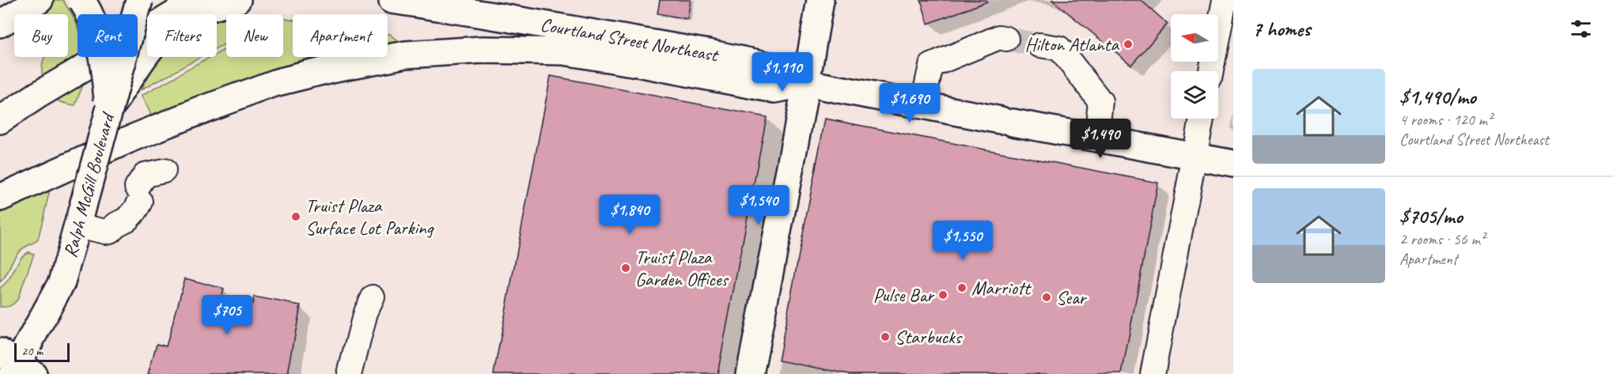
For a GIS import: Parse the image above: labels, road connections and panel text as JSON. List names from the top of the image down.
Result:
{
  "streets": {
    "main road": ["Courtland Street Northeast", "Ralph McGill Boulevard"]
  },
  "places": [
    "Hilton Atlanta",
    "Truist Plaza Surface Lot Parking",
    "Truist Plaza Garden Offices",
    "Marriott",
    "Pulse Bar",
    "Sear",
    "Starbucks"
  ],
  "scale_bar": "20 m",
  "north": "left",
  "page": {
    "heading": "7 homes",
    "chip": [
      "Buy",
      "Rent",
      "Filters",
      "New",
      "Apartment"
    ],
    "price": [
      "$1,110",
      "$1,690",
      "$1,490",
      "$1,540",
      "$1,840",
      "$1,550",
      "$705"
    ],
    "list": [
      {
        "name": "$1,490/mo",
        "note": "4 rooms · 120 m² · Courtland Street Northeast"
      },
      {
        "name": "$705/mo",
        "note": "2 rooms · 56 m² · Apartment"
      }
    ],
    "scale": "20 m"
  }
}
